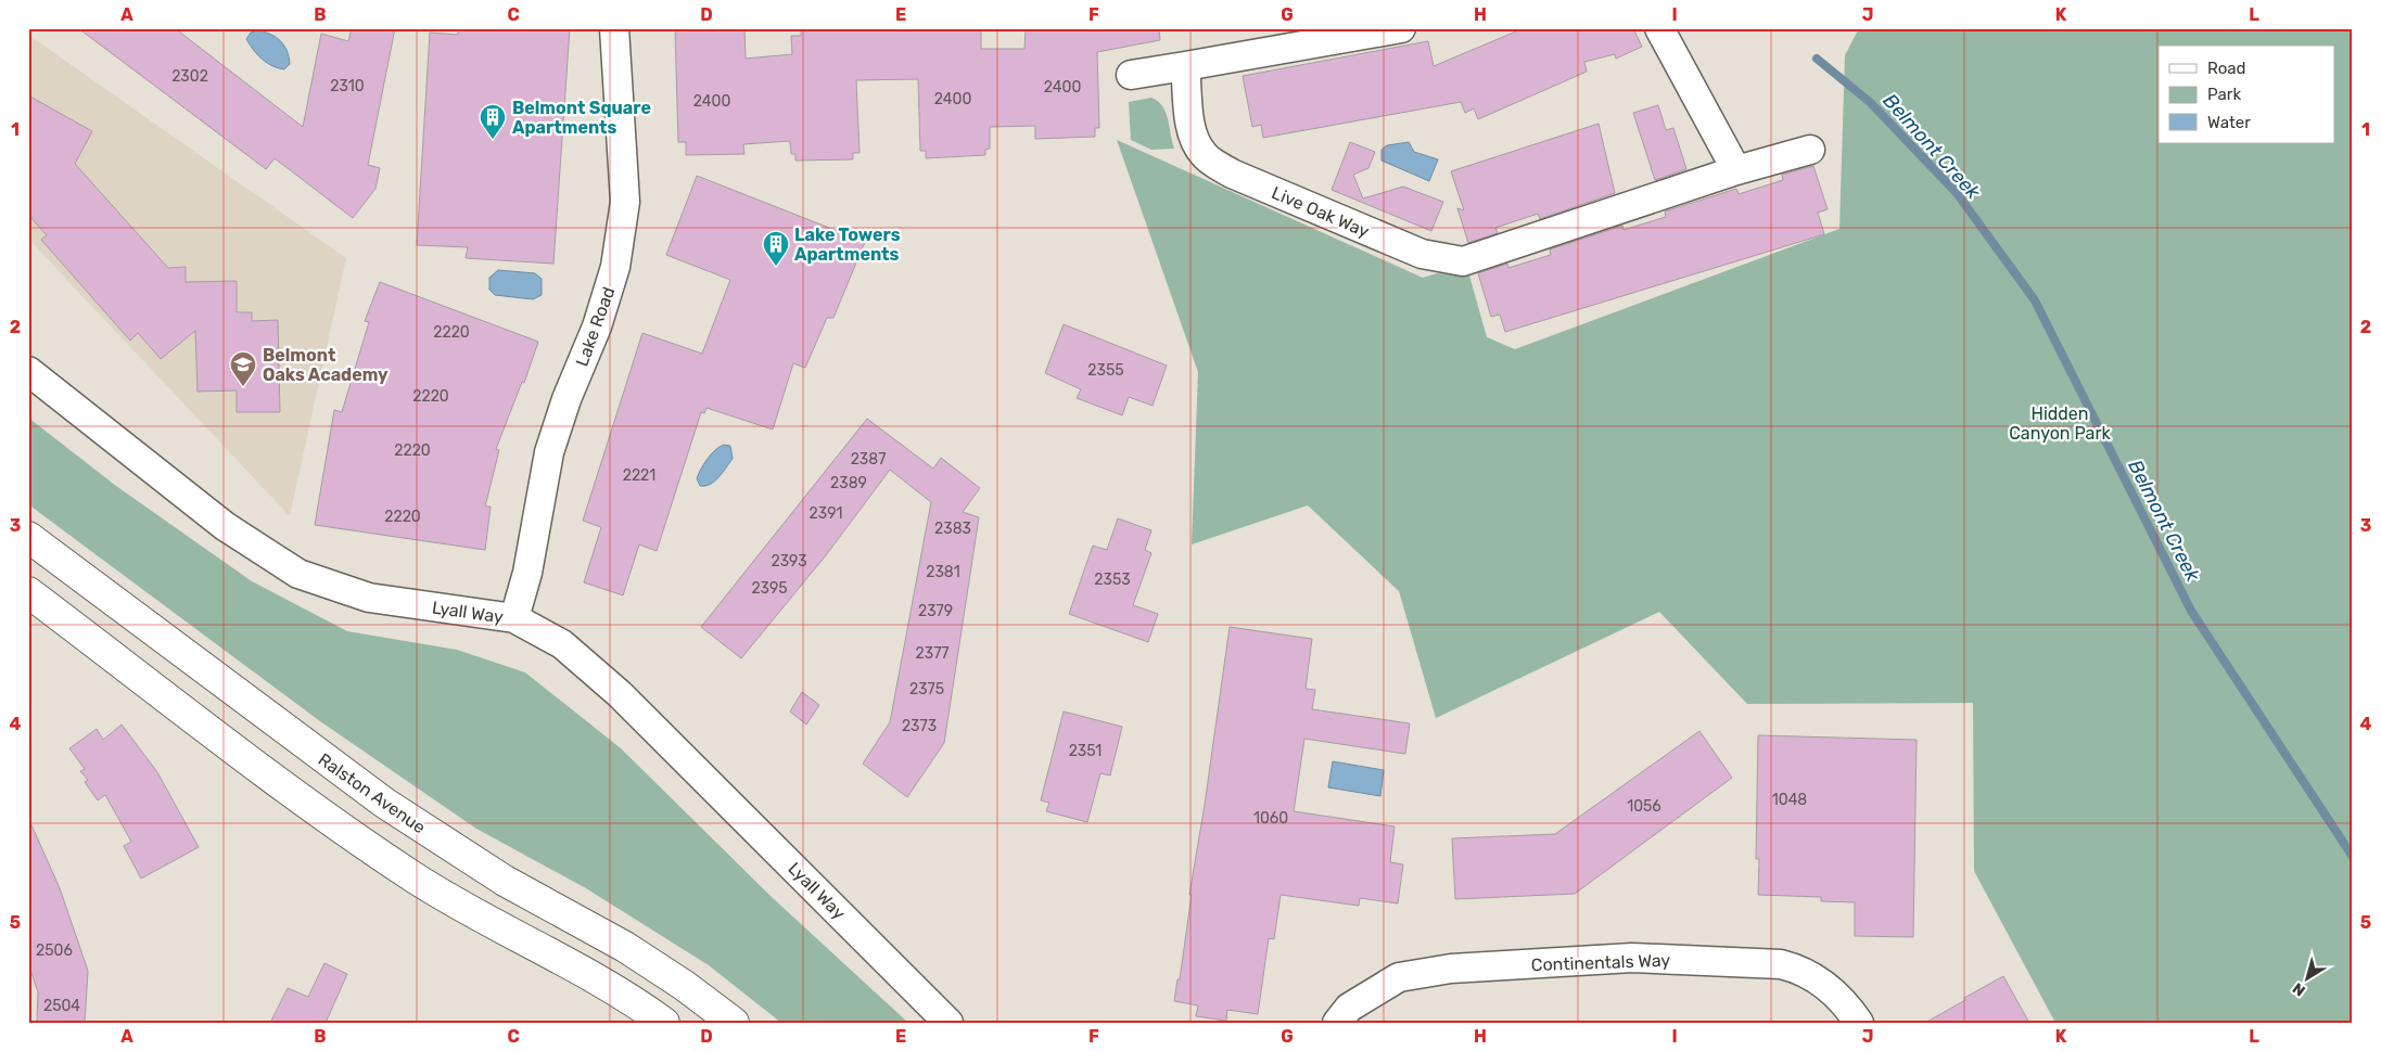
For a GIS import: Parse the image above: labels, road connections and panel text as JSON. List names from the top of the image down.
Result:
{
  "streets": {
    "main road": ["Ralston Avenue"],
    "street": [
      "Live Oak Way",
      "Lake Road",
      "Lyall Way",
      "Continentals Way"
    ]
  },
  "crossings": [
    ["Lake Road", "Lyall Way"]
  ],
  "water": ["Belmont Creek"],
  "parks": ["Hidden Canyon Park"],
  "places": {
    "building": ["Belmont Square Apartments", "Lake Towers Apartments"],
    "school or university": ["Belmont Oaks Academy"]
  },
  "house_numbers": [
    "2302",
    "2310",
    "2400",
    "2400",
    "2400",
    "2220",
    "2355",
    "2220",
    "2220",
    "2387",
    "2221",
    "2389",
    "2391",
    "2220",
    "2383",
    "2393",
    "2381",
    "2353",
    "2395",
    "2379",
    "2377",
    "2375",
    "2373",
    "2351",
    "1048",
    "1056",
    "1060",
    "2506",
    "2504"
  ],
  "legend": ["Road", "Park", "Water"],
  "north": "bottom left",
  "grid": {
    "columns": [
      "A",
      "B",
      "C",
      "D",
      "E",
      "F",
      "G",
      "H",
      "I",
      "J",
      "K",
      "L"
    ],
    "rows": [
      "1",
      "2",
      "3",
      "4",
      "5"
    ]
  }
}
